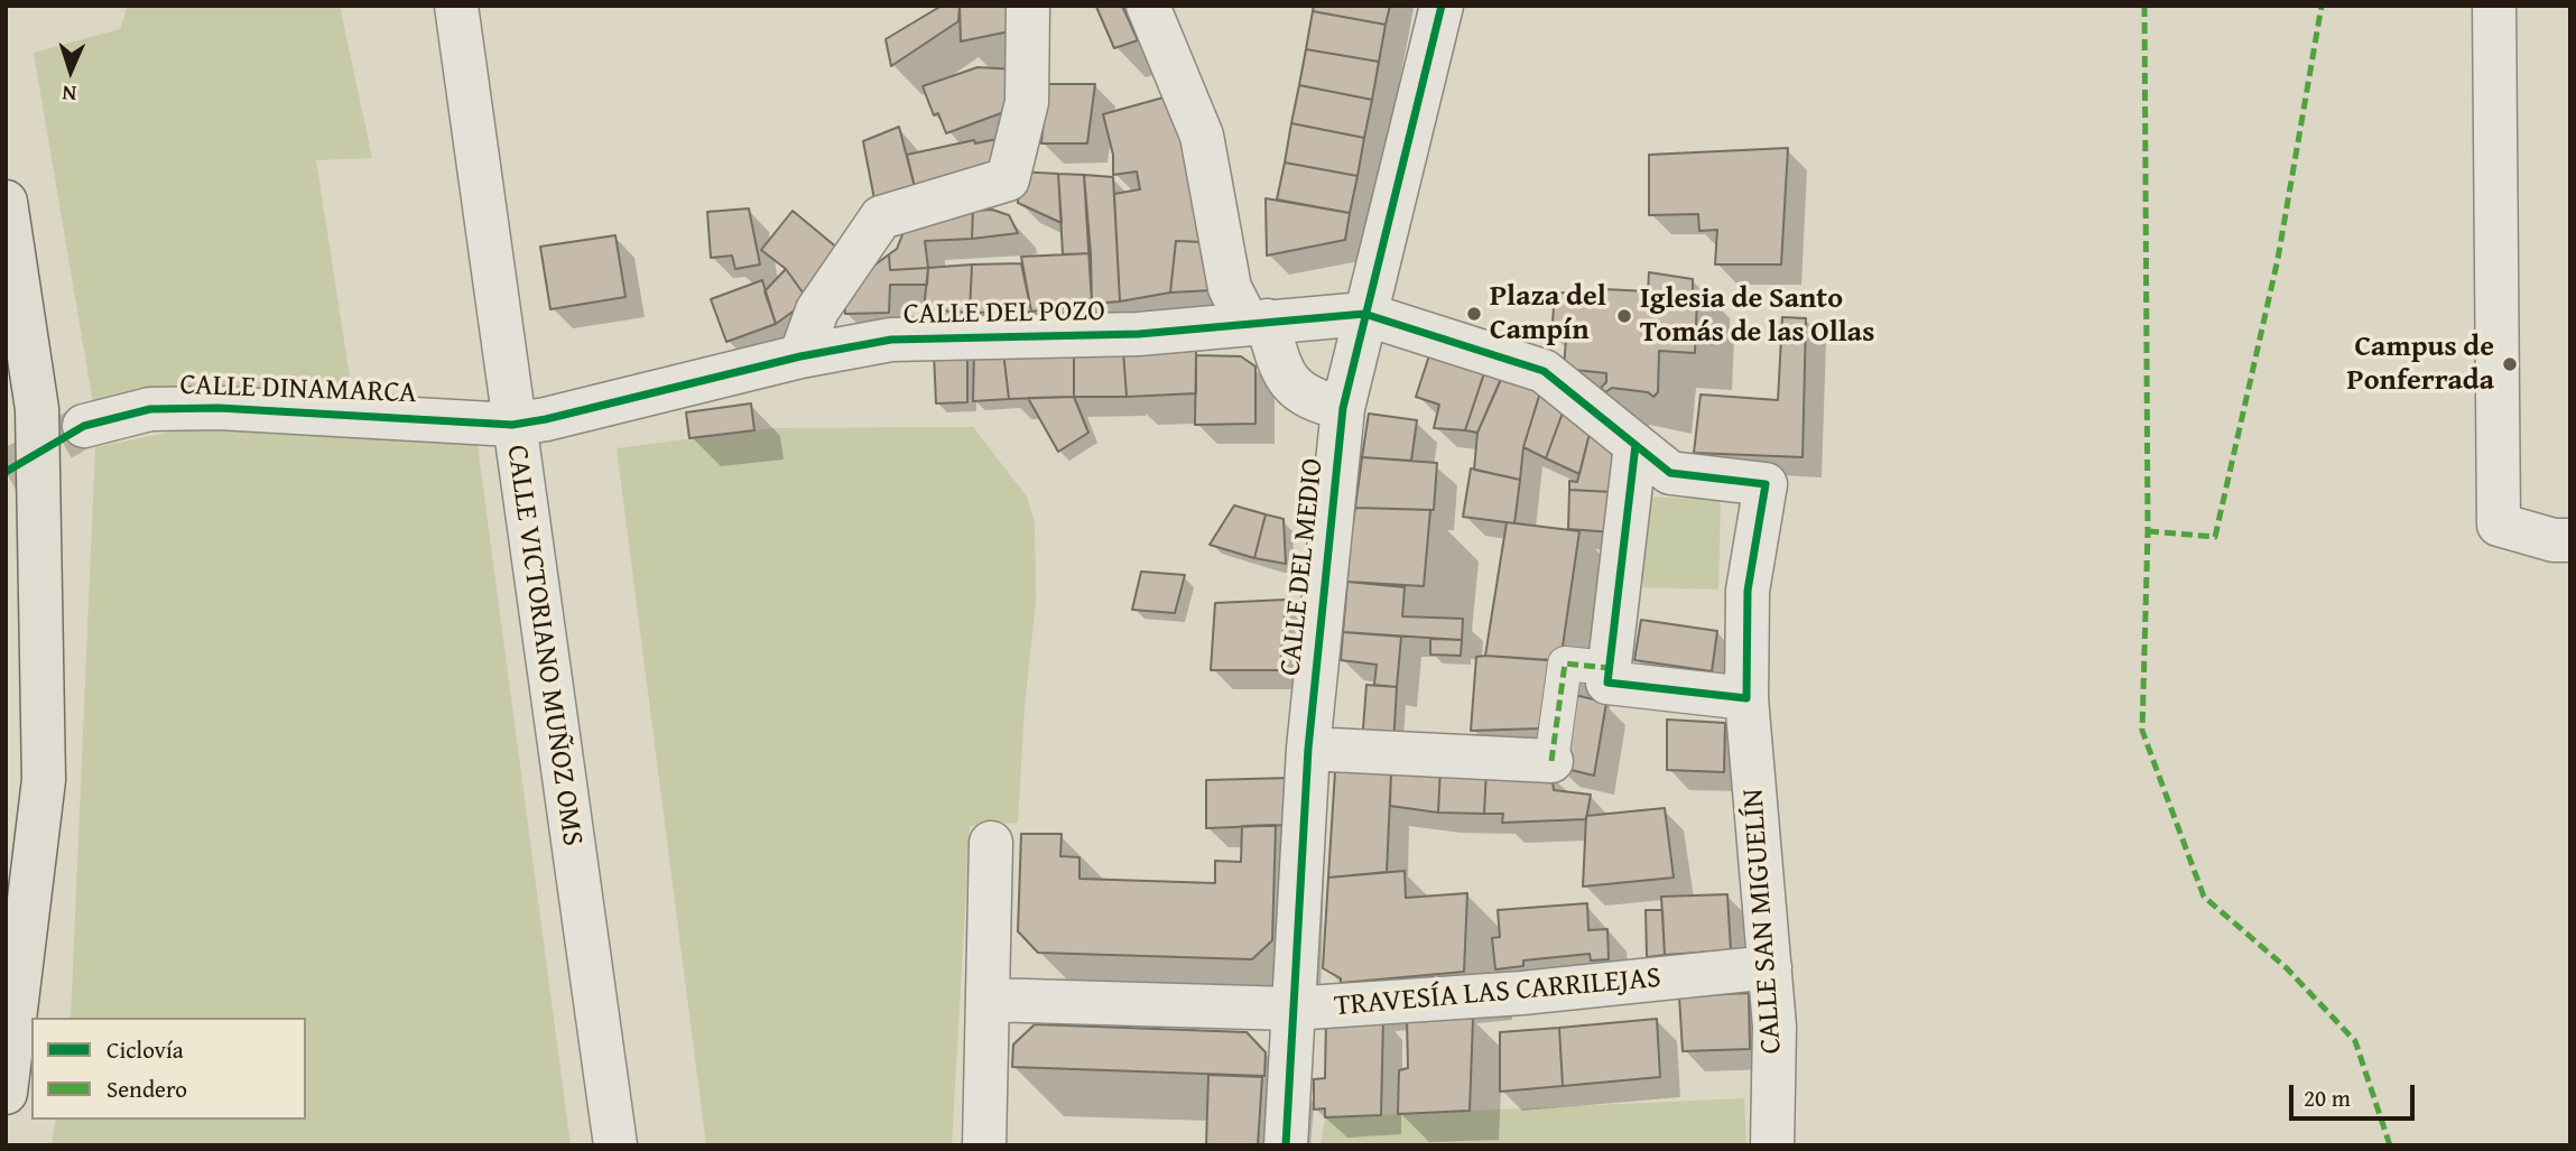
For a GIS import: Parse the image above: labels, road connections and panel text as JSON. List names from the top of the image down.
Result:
{
  "streets": {
    "street": [
      "CALLE DEL POZO",
      "CALLE DINAMARCA",
      "CALLE DEL MEDIO",
      "CALLE VICTORIANO MUÑOZ OMS",
      "CALLE SAN MIGUELÍN",
      "TRAVESÍA LAS CARRILEJAS"
    ]
  },
  "crossings": [
    ["CALLE DEL POZO", "CALLE DINAMARCA"],
    ["CALLE DEL POZO", "CALLE DEL MEDIO"],
    ["CALLE DEL POZO", "CALLE VICTORIANO MUÑOZ OMS"],
    ["CALLE DINAMARCA", "CALLE VICTORIANO MUÑOZ OMS"],
    ["CALLE DEL MEDIO", "TRAVESÍA LAS CARRILEJAS"],
    ["CALLE SAN MIGUELÍN", "TRAVESÍA LAS CARRILEJAS"]
  ],
  "places": ["Plaza del Campín", "Iglesia de Santo Tomás de las Ollas", "Campus de Ponferrada"],
  "legend": ["Ciclovía", "Sendero"],
  "scale_bar": "20 m",
  "north": "bottom"
}
